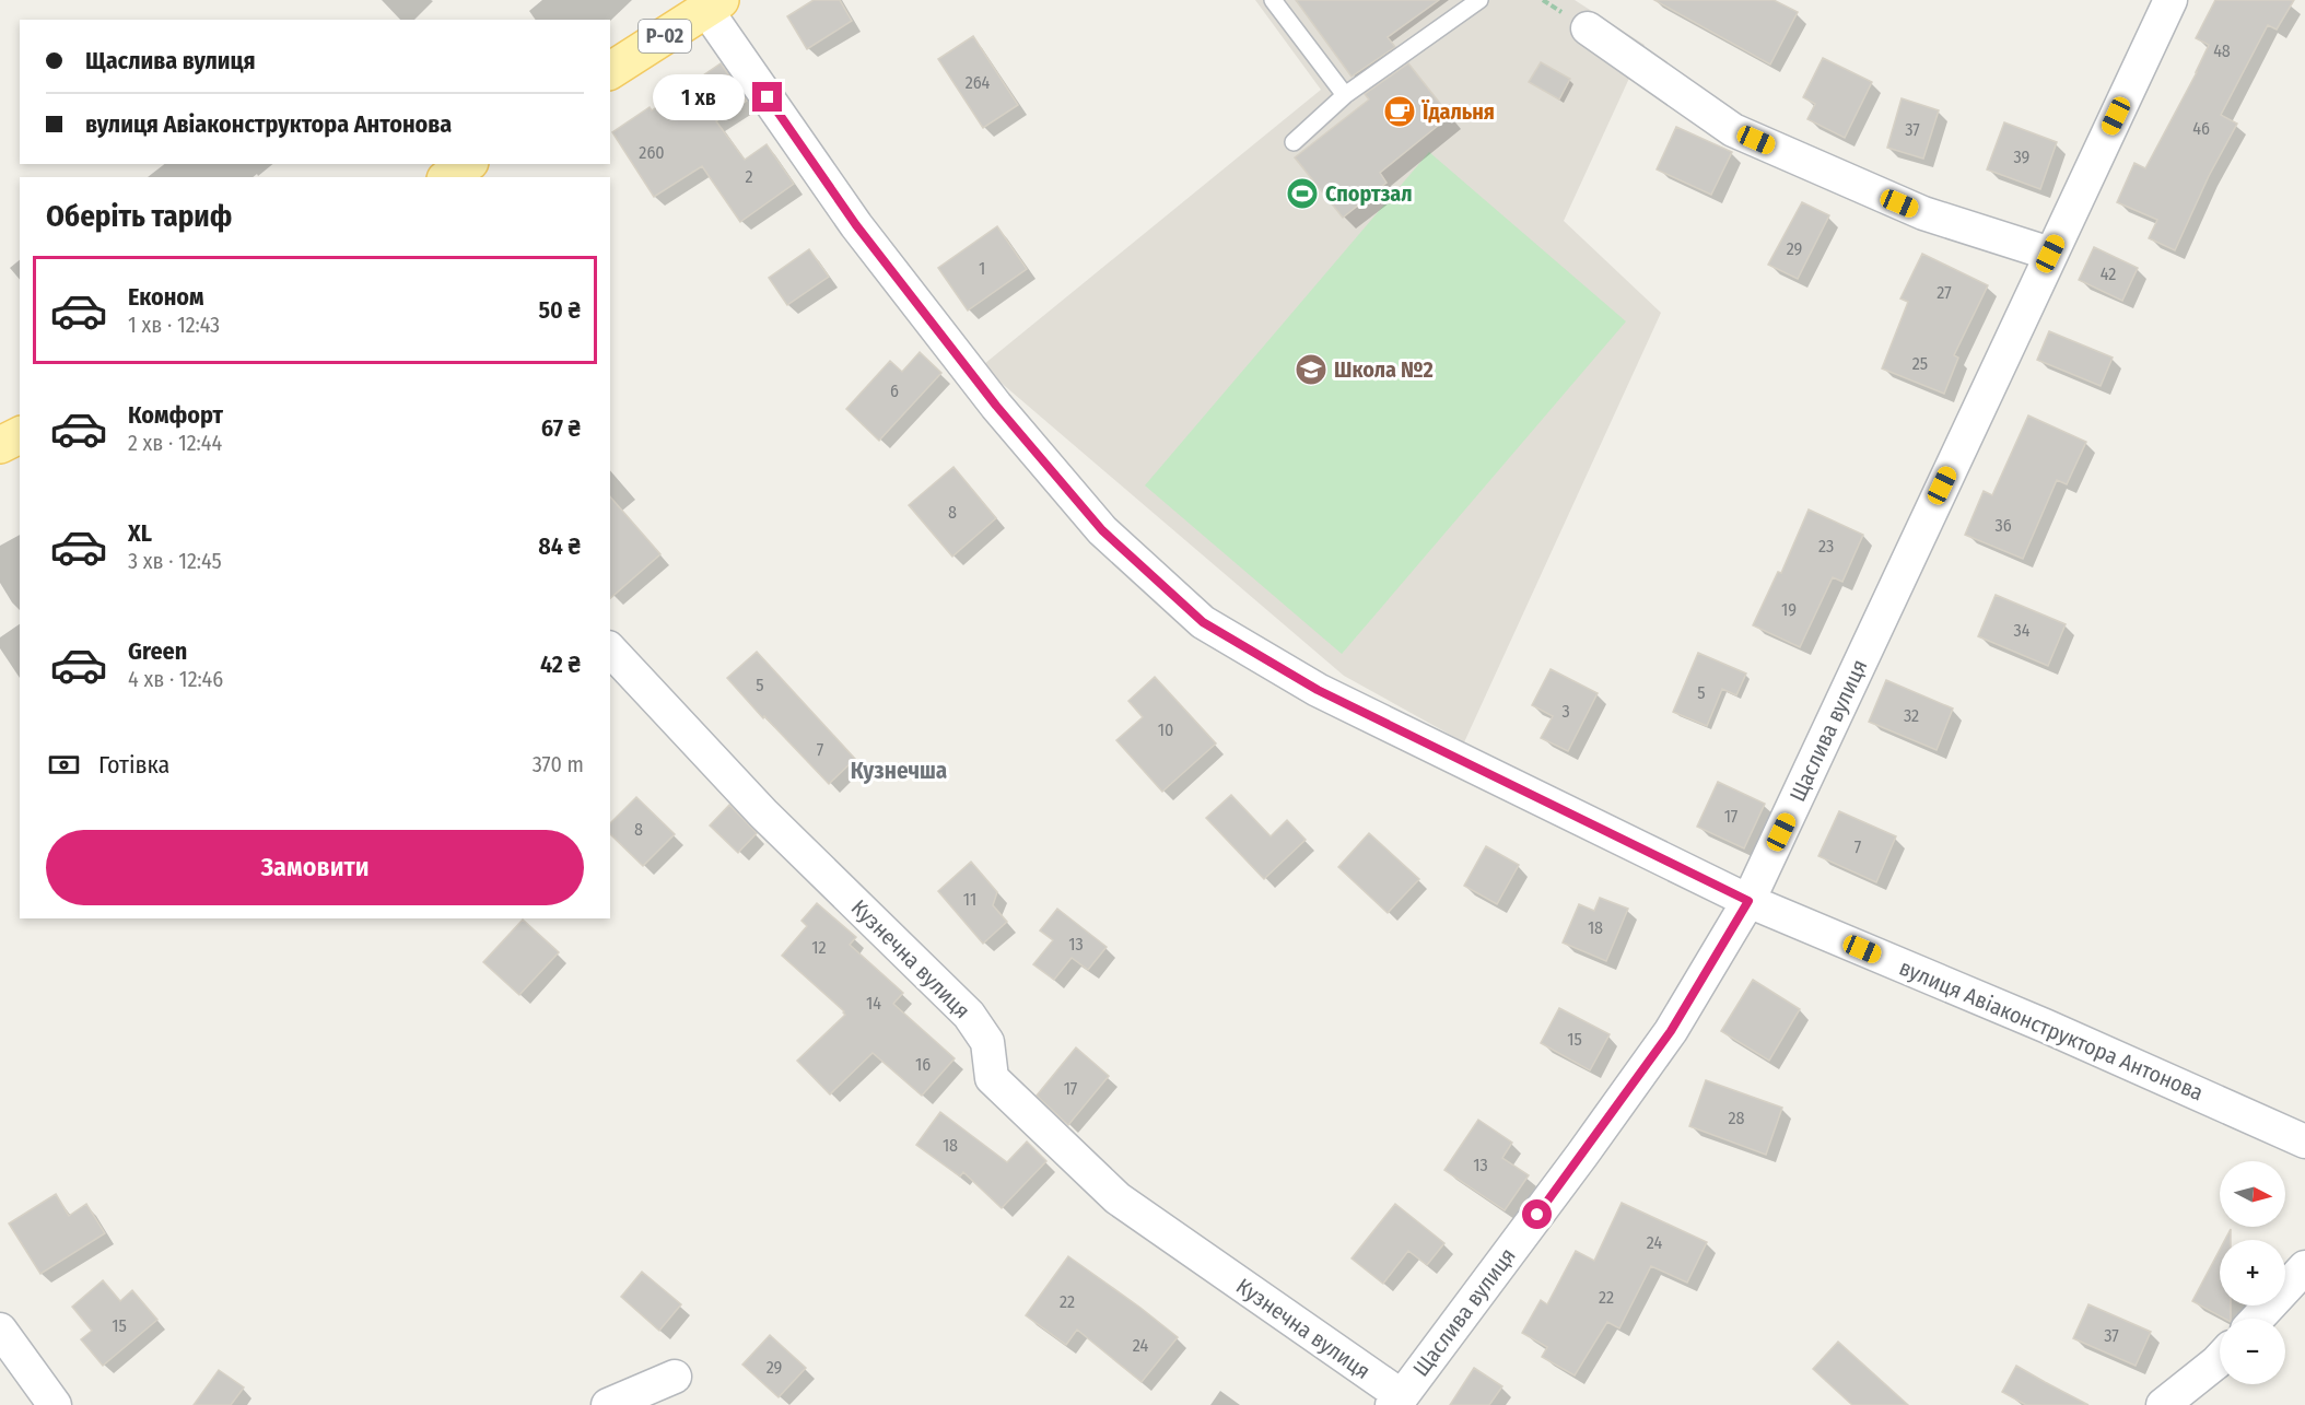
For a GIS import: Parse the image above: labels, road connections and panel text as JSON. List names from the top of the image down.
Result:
{
  "streets": {
    "main road": ["Р-02"],
    "street": ["Щаслива вулиця", "Кузнечна вулиця", "вулиця Авіаконструктора Антонова"]
  },
  "crossings": [
    ["Р-02", "вулиця Авіаконструктора Антонова"],
    ["Щаслива вулиця", "Кузнечна вулиця"],
    ["Щаслива вулиця", "вулиця Авіаконструктора Антонова"]
  ],
  "districts": ["Кузнечша"],
  "places": {
    "cafe": ["Їдальня"],
    "sports": ["Спортзал"],
    "school or university": ["Школа №2"]
  },
  "house_numbers": [
    "48",
    "264",
    "46",
    "37",
    "260",
    "39",
    "2",
    "29",
    "1",
    "42",
    "27",
    "25",
    "6",
    "8",
    "36",
    "23",
    "19",
    "34",
    "5",
    "5",
    "3",
    "32",
    "10",
    "7",
    "17",
    "8",
    "7",
    "11",
    "18",
    "13",
    "12",
    "14",
    "15",
    "16",
    "17",
    "28",
    "18",
    "13",
    "24",
    "22",
    "22",
    "15",
    "37",
    "24",
    "29"
  ],
  "north": "right",
  "page": {
    "banner": ["Щаслива вулиця", "вулиця Авіаконструктора Антонова"],
    "bubble": "1 хв",
    "heading": "Оберіть тариф",
    "list": [
      {
        "name": "Економ",
        "note": "1 хв · 12:43",
        "value": "50 ₴"
      },
      {
        "name": "Комфорт",
        "note": "2 хв · 12:44",
        "value": "67 ₴"
      },
      {
        "name": "XL",
        "note": "3 хв · 12:45",
        "value": "84 ₴"
      },
      {
        "name": "Green",
        "note": "4 хв · 12:46",
        "value": "42 ₴"
      }
    ],
    "pay": ["Готівка", "370 m"],
    "buttons": "Замовити",
    "map_buttons": ["+", "−"]
  }
}
